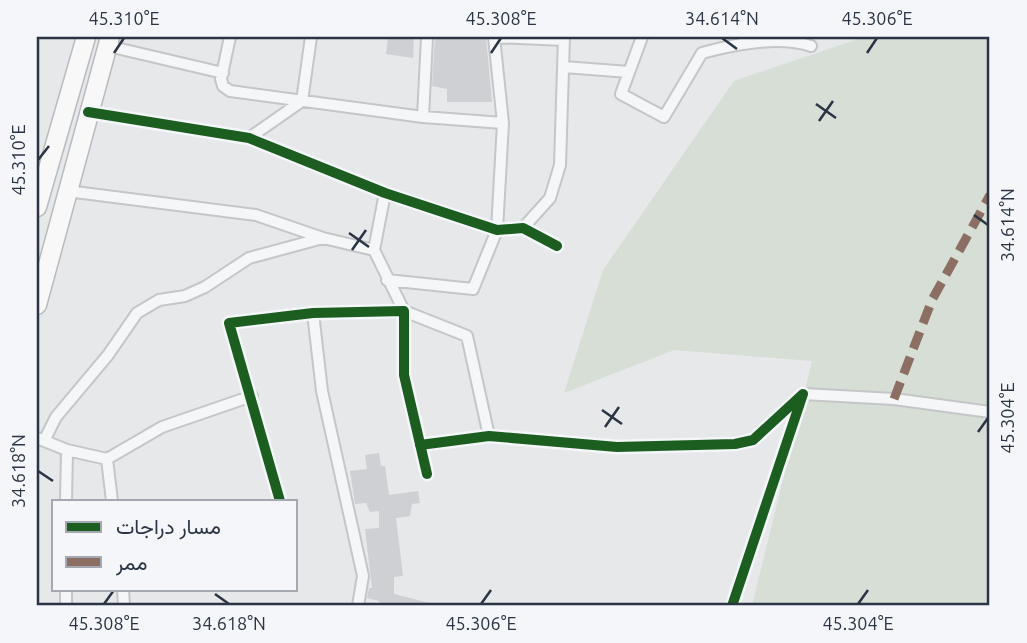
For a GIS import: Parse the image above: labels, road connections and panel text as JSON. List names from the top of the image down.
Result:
{
  "legend": ["مسار دراجات", "ممر"],
  "coordinates": [
    "45.310°E",
    "45.308°E",
    "34.614°N",
    "45.306°E",
    "45.304°E",
    "34.618°N"
  ]
}
